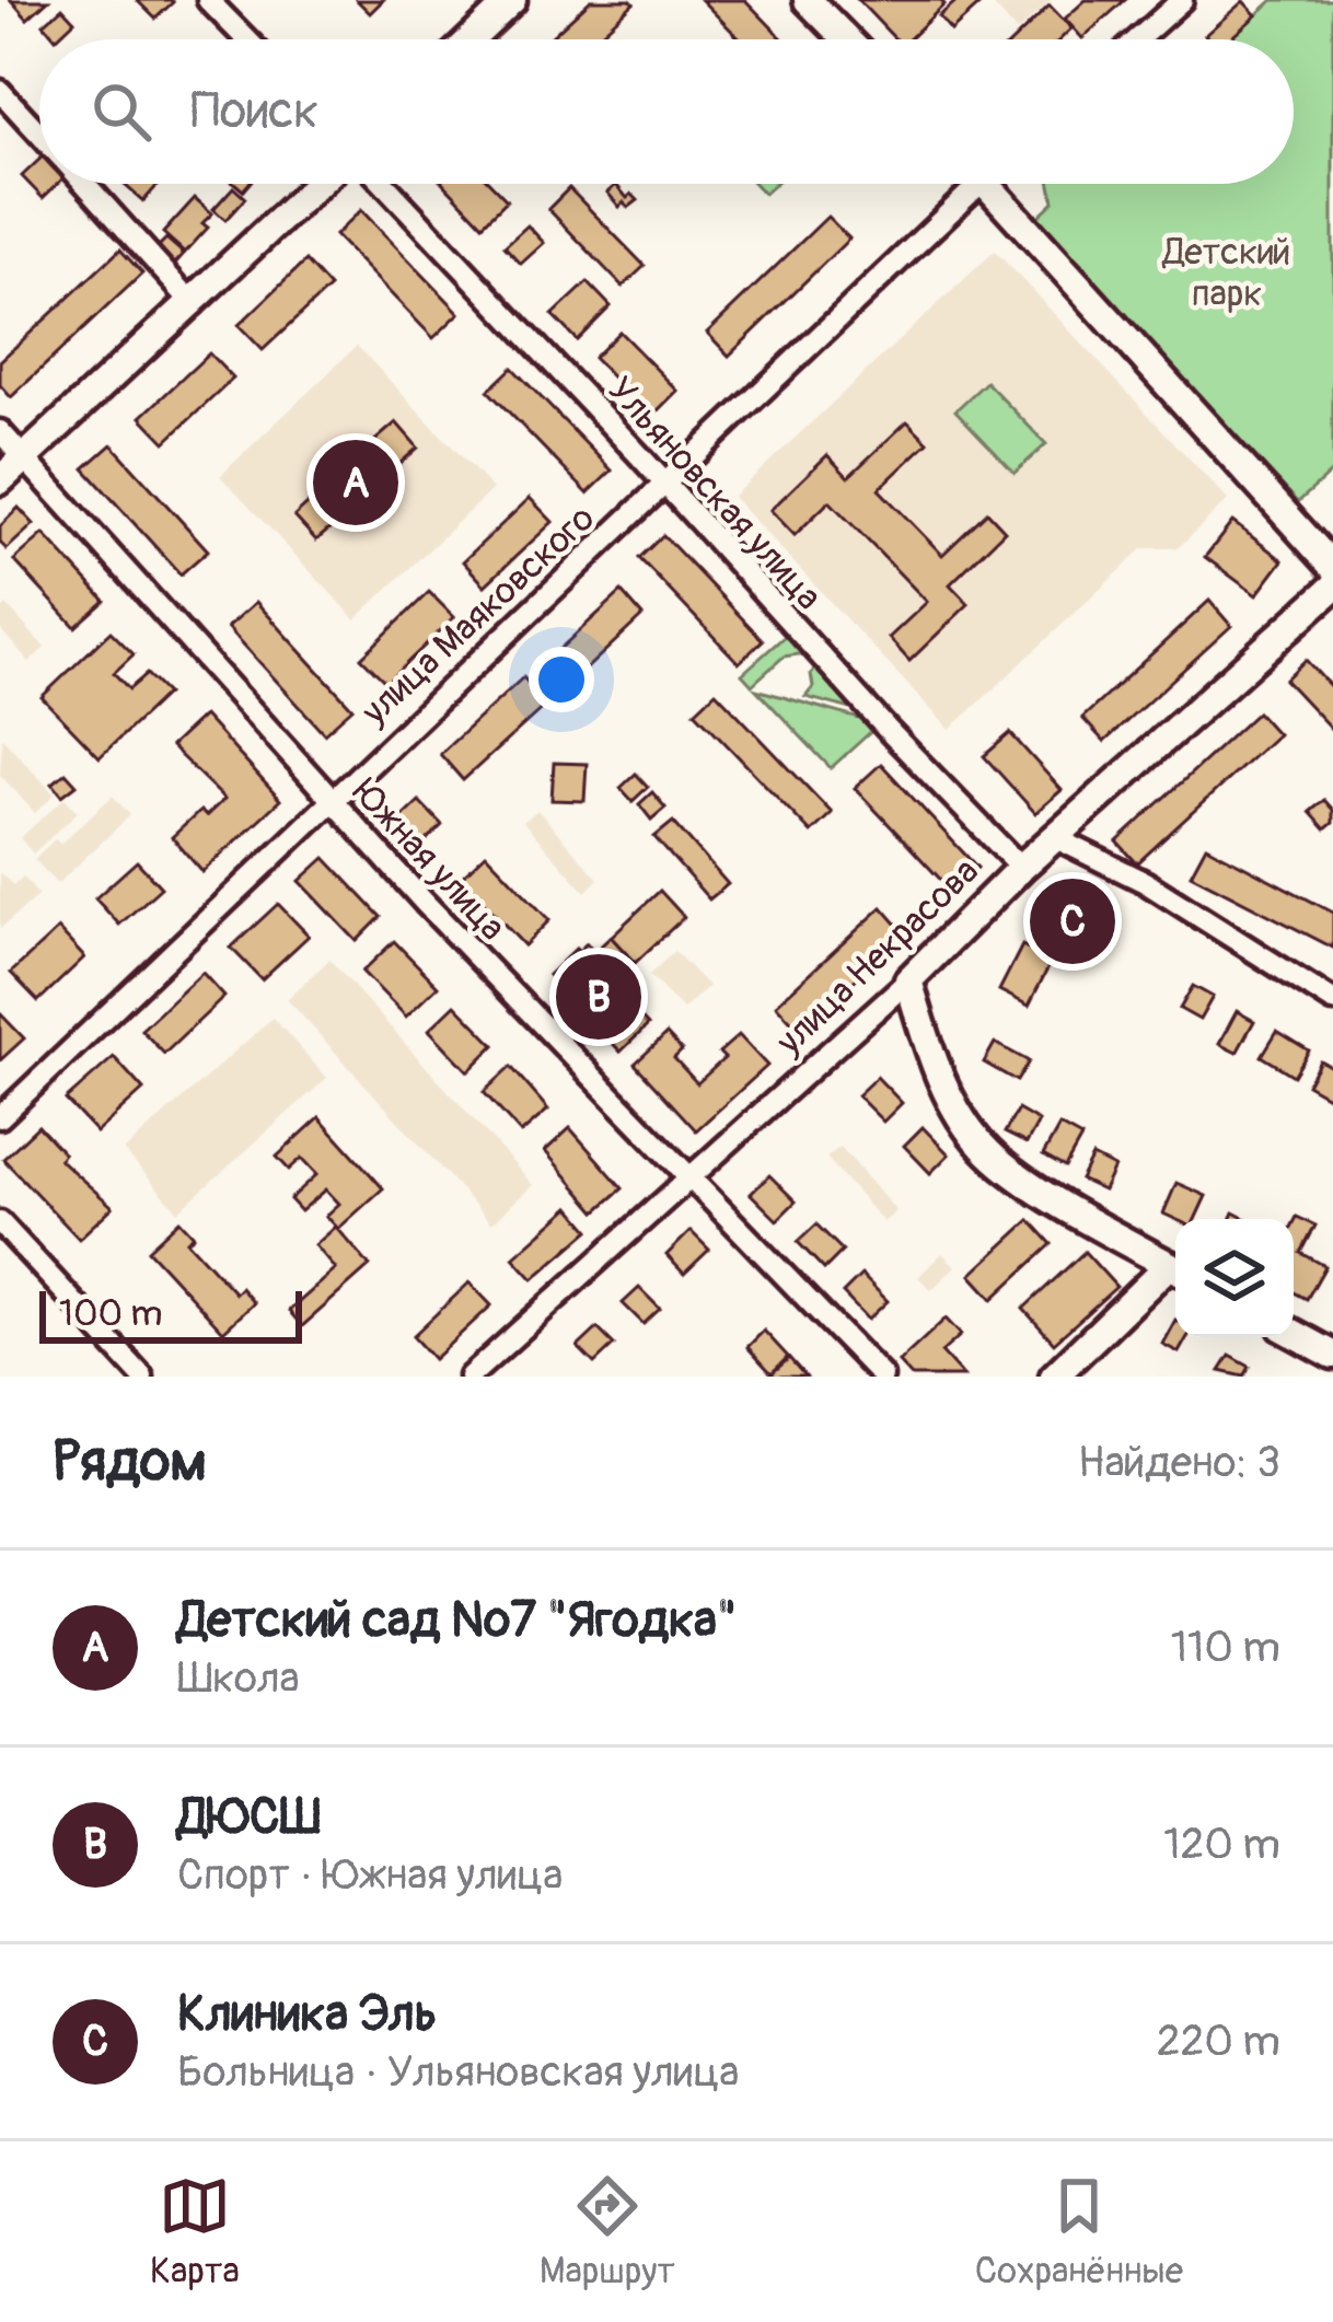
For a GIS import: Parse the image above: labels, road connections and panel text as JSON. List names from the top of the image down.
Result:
{
  "streets": {
    "main road": ["улица Некрасова"],
    "street": ["Ульяновская улица", "улица Маяковского", "Южная улица"]
  },
  "crossings": [
    ["Ульяновская улица", "улица Маяковского"],
    ["Ульяновская улица", "улица Некрасова"],
    ["улица Маяковского", "Южная улица"],
    ["Южная улица", "улица Некрасова"]
  ],
  "parks": ["Детский парк"],
  "scale_bar": "100 m",
  "page": {
    "search": "Поиск",
    "pins": ["A", "C", "B"],
    "scale": "100 m",
    "heading": ["Рядом", "Найдено: 3"],
    "list": [
      {
        "mark": "A",
        "name": "Детский сад №7 \"Ягодка\"",
        "note": "Школа",
        "value": "110 m"
      },
      {
        "mark": "B",
        "name": "ДЮСШ",
        "note": "Спорт · Южная улица",
        "value": "120 m"
      },
      {
        "mark": "C",
        "name": "Клиника Эль",
        "note": "Больница · Ульяновская улица",
        "value": "220 m"
      }
    ],
    "nav": ["Карта", "Маршрут", "Сохранённые"]
  }
}
